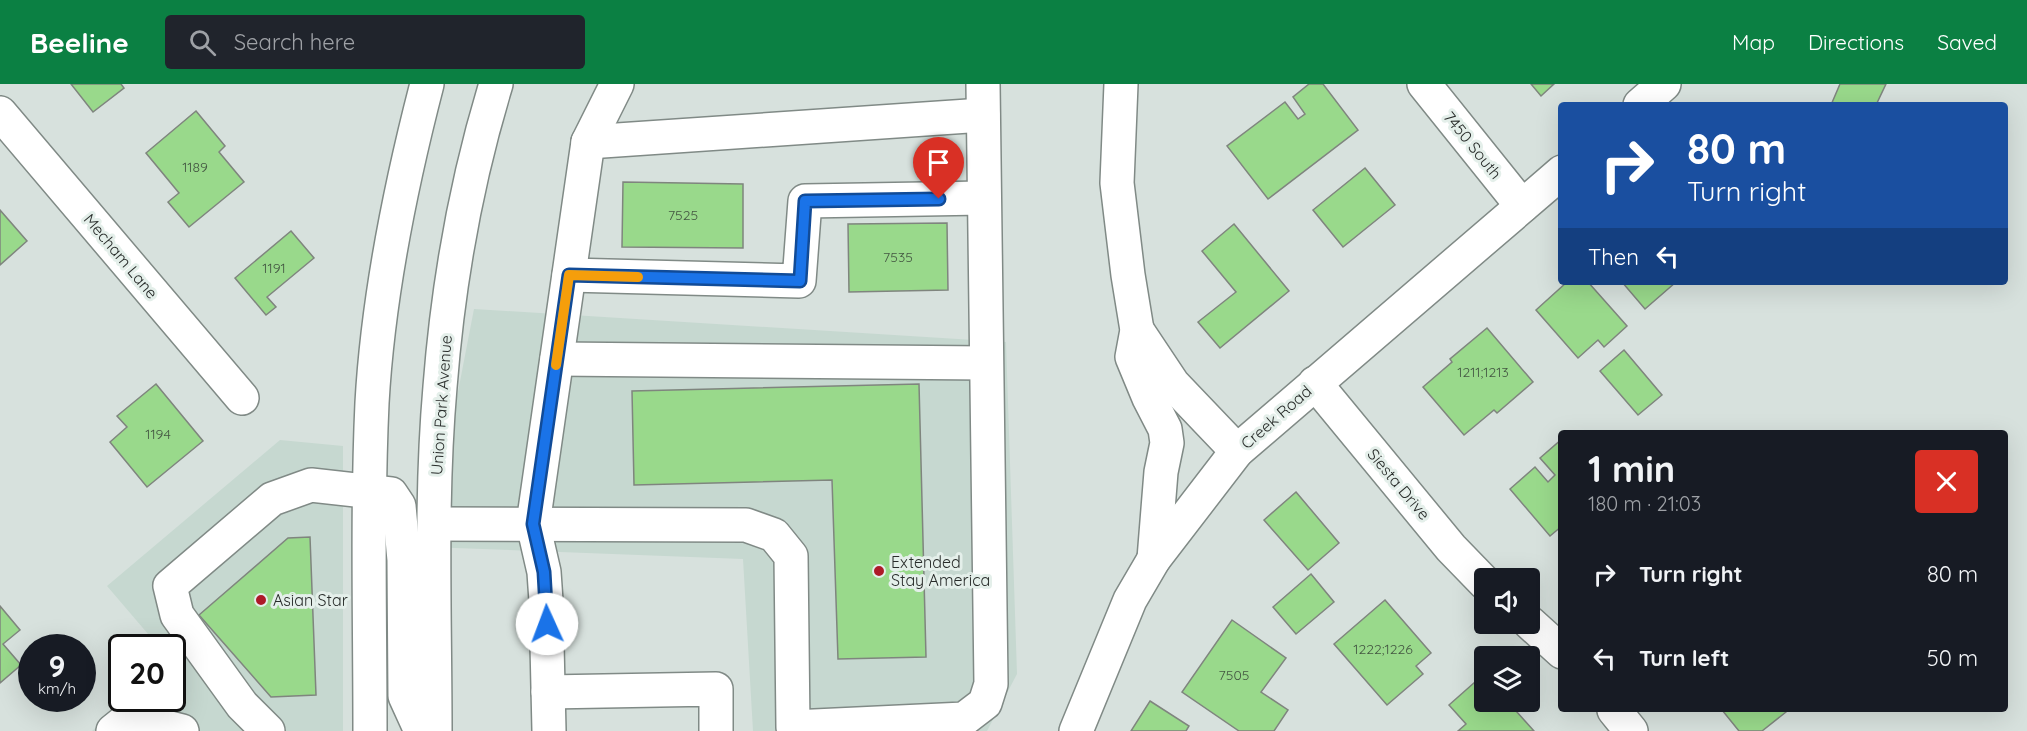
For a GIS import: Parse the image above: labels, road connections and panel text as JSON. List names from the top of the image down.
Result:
{
  "streets": {
    "street": [
      "7450 South",
      "Mecham Lane",
      "Union Park Avenue",
      "Creek Road",
      "Siesta Drive"
    ]
  },
  "crossings": [
    ["7450 South", "Creek Road"],
    ["Creek Road", "Siesta Drive"]
  ],
  "places": ["Extended Stay America", "Asian Star"],
  "house_numbers": [
    "1189",
    "7525",
    "7535",
    "1191",
    "1211;1213",
    "1194",
    "1222;1226",
    "7505"
  ],
  "page": {
    "header": "Beeline",
    "search": "Search here",
    "nav": ["Map", "Directions", "Saved"],
    "turn": ["80 m", "Turn right"],
    "then": "Then",
    "heading": ["1 min", "180 m · 21:03"],
    "list": [
      {
        "name": "Turn right",
        "value": "80 m"
      },
      {
        "name": "Turn left",
        "value": "50 m"
      }
    ],
    "speed": "9 km/h",
    "limit": "20"
  }
}
